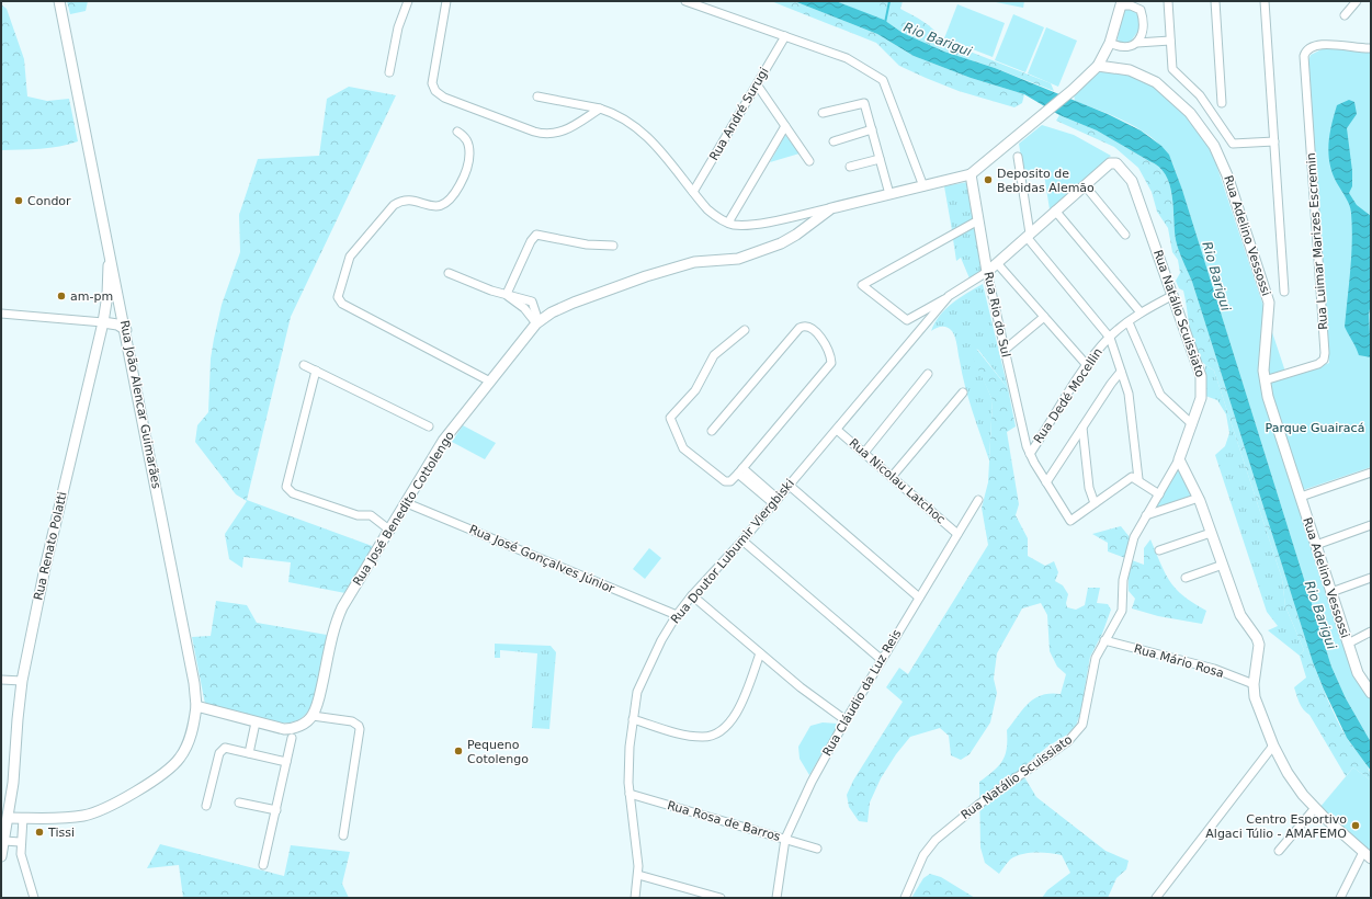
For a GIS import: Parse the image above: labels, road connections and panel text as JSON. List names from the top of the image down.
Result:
{
  "streets": {
    "main road": [
      "Rua Adelino Vessossi",
      "Rua Natálio Scuissiato",
      "Rua Rio do Sul",
      "Rua João Alencar Guimarães",
      "Rua José Benedito Cottolengo",
      "Rua Renato Polatti"
    ],
    "street": [
      "Rua André Surugi",
      "Rua Luimar Marizes Escremin",
      "Rua Dedé Mocellin",
      "Rua Nicolau Latchoc",
      "Rua Doutor Lubumir Viergbiski",
      "Rua José Gonçalves Júnior",
      "Rua Mário Rosa",
      "Rua Cláudio da Luz Reis",
      "Rua Rosa de Barros"
    ]
  },
  "crossings": [
    ["Rua Adelino Vessossi", "Rua Luimar Marizes Escremin"],
    ["Rua Adelino Vessossi", "Rua José Benedito Cottolengo"],
    ["Rua Natálio Scuissiato", "Rua Dedé Mocellin"],
    ["Rua Natálio Scuissiato", "Rua Mário Rosa"],
    ["Rua Rio do Sul", "Rua Dedé Mocellin"],
    ["Rua Rio do Sul", "Rua José Benedito Cottolengo"],
    ["Rua Rio do Sul", "Rua Doutor Lubumir Viergbiski"],
    ["Rua João Alencar Guimarães", "Rua Renato Polatti"],
    ["Rua Nicolau Latchoc", "Rua Doutor Lubumir Viergbiski"],
    ["Rua Nicolau Latchoc", "Rua Cláudio da Luz Reis"],
    ["Rua José Benedito Cottolengo", "Rua José Gonçalves Júnior"],
    ["Rua Doutor Lubumir Viergbiski", "Rua José Gonçalves Júnior"],
    ["Rua Doutor Lubumir Viergbiski", "Rua Rosa de Barros"],
    ["Rua Cláudio da Luz Reis", "Rua Rosa de Barros"]
  ],
  "water": ["Rio Barigui"],
  "parks": ["Parque Guairacá"],
  "places": [
    "Deposito de Bebidas Alemão",
    "Condor",
    "am-pm",
    "Pequeno Cotolengo",
    "Centro Esportivo Algaci Túlio - AMAFEMO",
    "Tissi"
  ]
}
